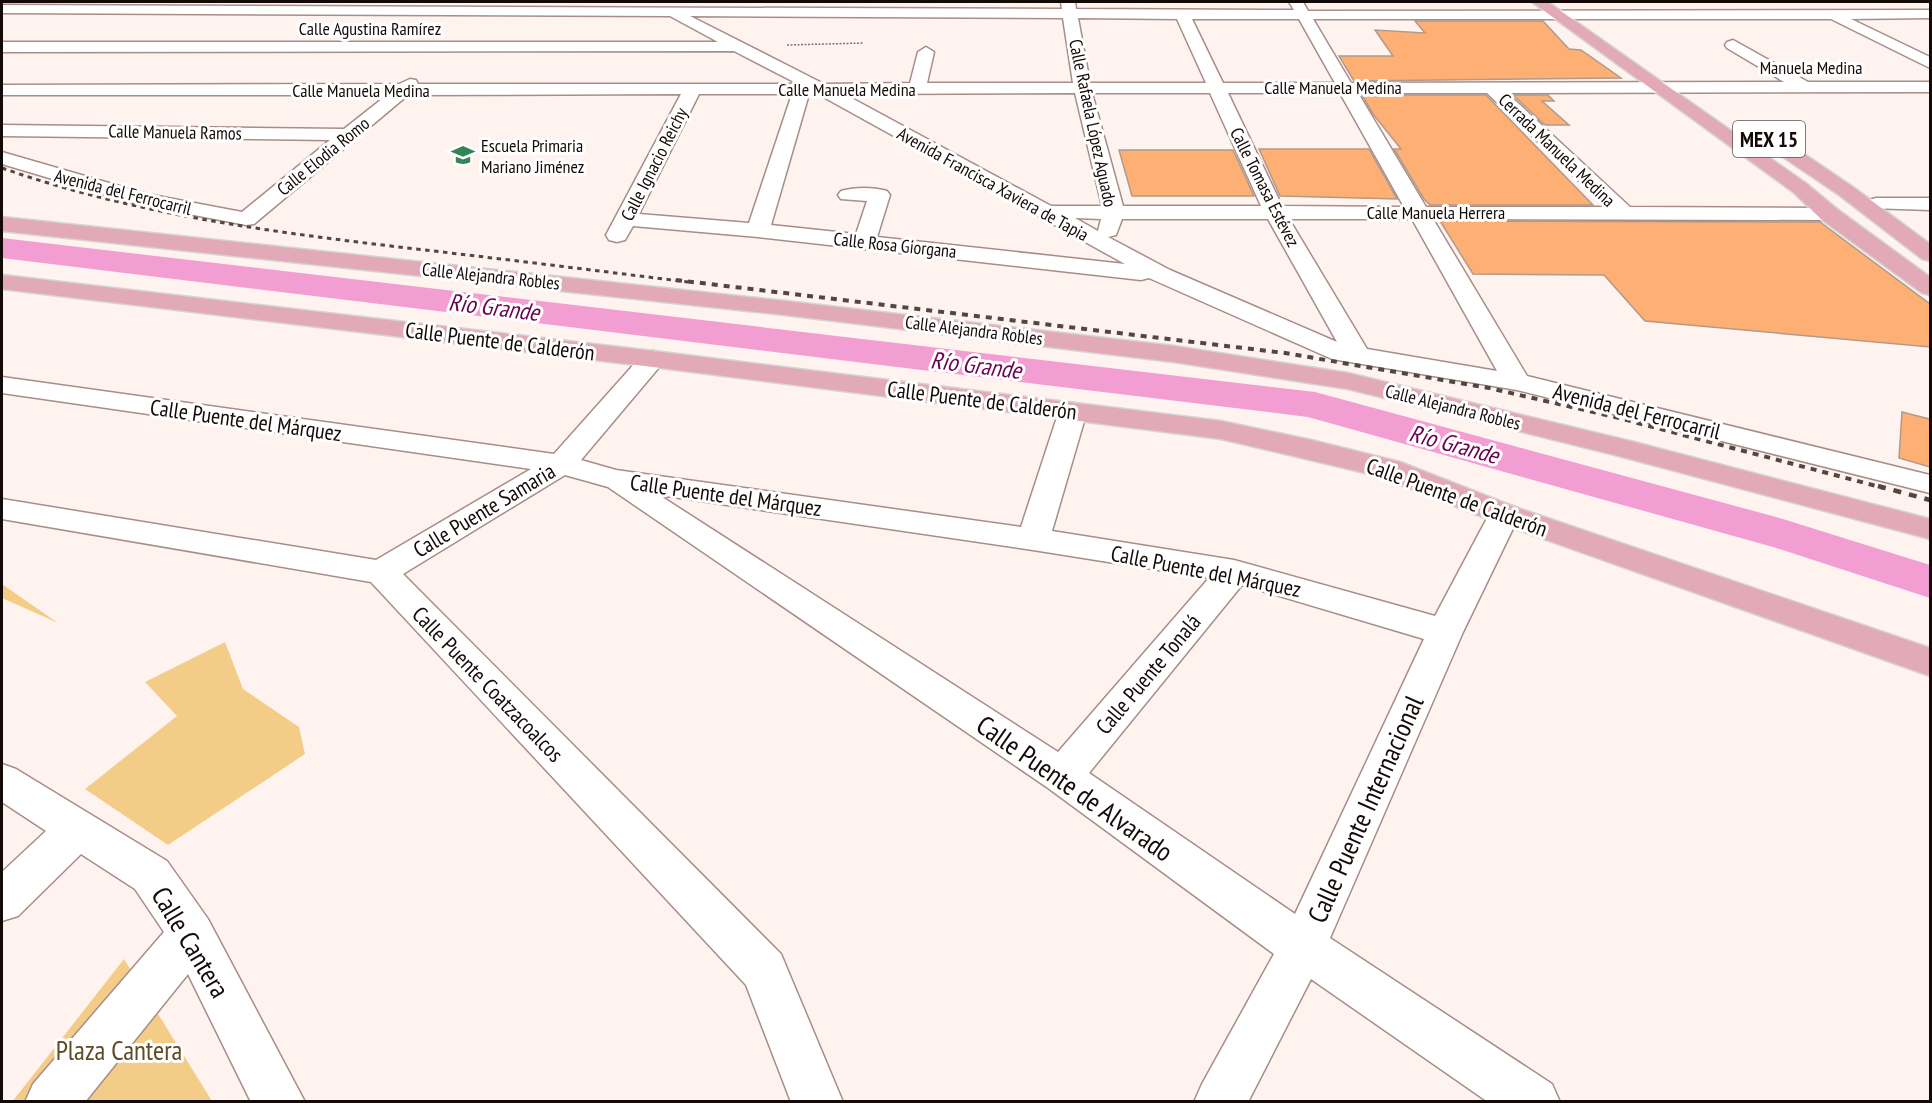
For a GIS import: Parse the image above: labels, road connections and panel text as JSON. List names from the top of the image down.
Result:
{
  "streets": {
    "main road": ["MEX 15", "Calle Alejandra Robles", "Calle Puente de Calderón"],
    "street": [
      "Calle Agustina Ramírez",
      "Manuela Medina",
      "Calle Manuela Medina",
      "Calle Rafaela López Aguado",
      "Calle Manuela Ramos",
      "Cerrada Manuela Medina",
      "Calle Elodia Romo",
      "Calle Ignacio Reichy",
      "Avenida Francisca Xaviera de Tapia",
      "Calle Tomasa Estévez",
      "Avenida del Ferrocarril",
      "Calle Manuela Herrera",
      "Calle Rosa Giorgana",
      "Calle Puente del Márquez",
      "Calle Puente Samaria",
      "Calle Puente Tonalá",
      "Calle Puente Coatzacoalcos",
      "Calle Puente de Alvarado",
      "Calle Puente Internacional",
      "Calle Cantera"
    ]
  },
  "crossings": [
    ["Calle Agustina Ramírez", "Calle Elodia Romo"],
    ["Calle Agustina Ramírez", "Avenida Francisca Xaviera de Tapia"],
    ["Manuela Medina", "Calle Manuela Medina"],
    ["Manuela Medina", "MEX 15"],
    ["Calle Manuela Medina", "Calle Rafaela López Aguado"],
    ["Calle Manuela Medina", "MEX 15"],
    ["Calle Manuela Medina", "Cerrada Manuela Medina"],
    ["Calle Manuela Medina", "Calle Elodia Romo"],
    ["Calle Manuela Medina", "Calle Ignacio Reichy"],
    ["Calle Manuela Medina", "Avenida Francisca Xaviera de Tapia"],
    ["Calle Manuela Medina", "Calle Tomasa Estévez"],
    ["Calle Rafaela López Aguado", "Avenida Francisca Xaviera de Tapia"],
    ["Calle Rafaela López Aguado", "Calle Manuela Herrera"],
    ["Calle Manuela Ramos", "Calle Elodia Romo"],
    ["Cerrada Manuela Medina", "Calle Manuela Herrera"],
    ["Calle Elodia Romo", "Avenida del Ferrocarril"],
    ["Calle Ignacio Reichy", "Calle Rosa Giorgana"],
    ["Avenida Francisca Xaviera de Tapia", "Calle Tomasa Estévez"],
    ["Avenida Francisca Xaviera de Tapia", "Avenida del Ferrocarril"],
    ["Avenida Francisca Xaviera de Tapia", "Calle Manuela Herrera"],
    ["Avenida Francisca Xaviera de Tapia", "Calle Rosa Giorgana"],
    ["Calle Tomasa Estévez", "Avenida del Ferrocarril"],
    ["Calle Tomasa Estévez", "Calle Manuela Herrera"],
    ["Calle Puente de Calderón", "Calle Puente Samaria"],
    ["Calle Puente de Calderón", "Calle Puente Internacional"],
    ["Calle Puente del Márquez", "Calle Puente Samaria"],
    ["Calle Puente del Márquez", "Calle Puente Tonalá"],
    ["Calle Puente del Márquez", "Calle Puente de Alvarado"],
    ["Calle Puente del Márquez", "Calle Puente Internacional"],
    ["Calle Puente Samaria", "Calle Puente Coatzacoalcos"],
    ["Calle Puente Tonalá", "Calle Puente de Alvarado"],
    ["Calle Puente de Alvarado", "Calle Puente Internacional"]
  ],
  "water": ["Río Grande"],
  "parks": ["Plaza Cantera"],
  "places": {
    "school or university": ["Escuela Primaria Mariano Jiménez"]
  }
}
